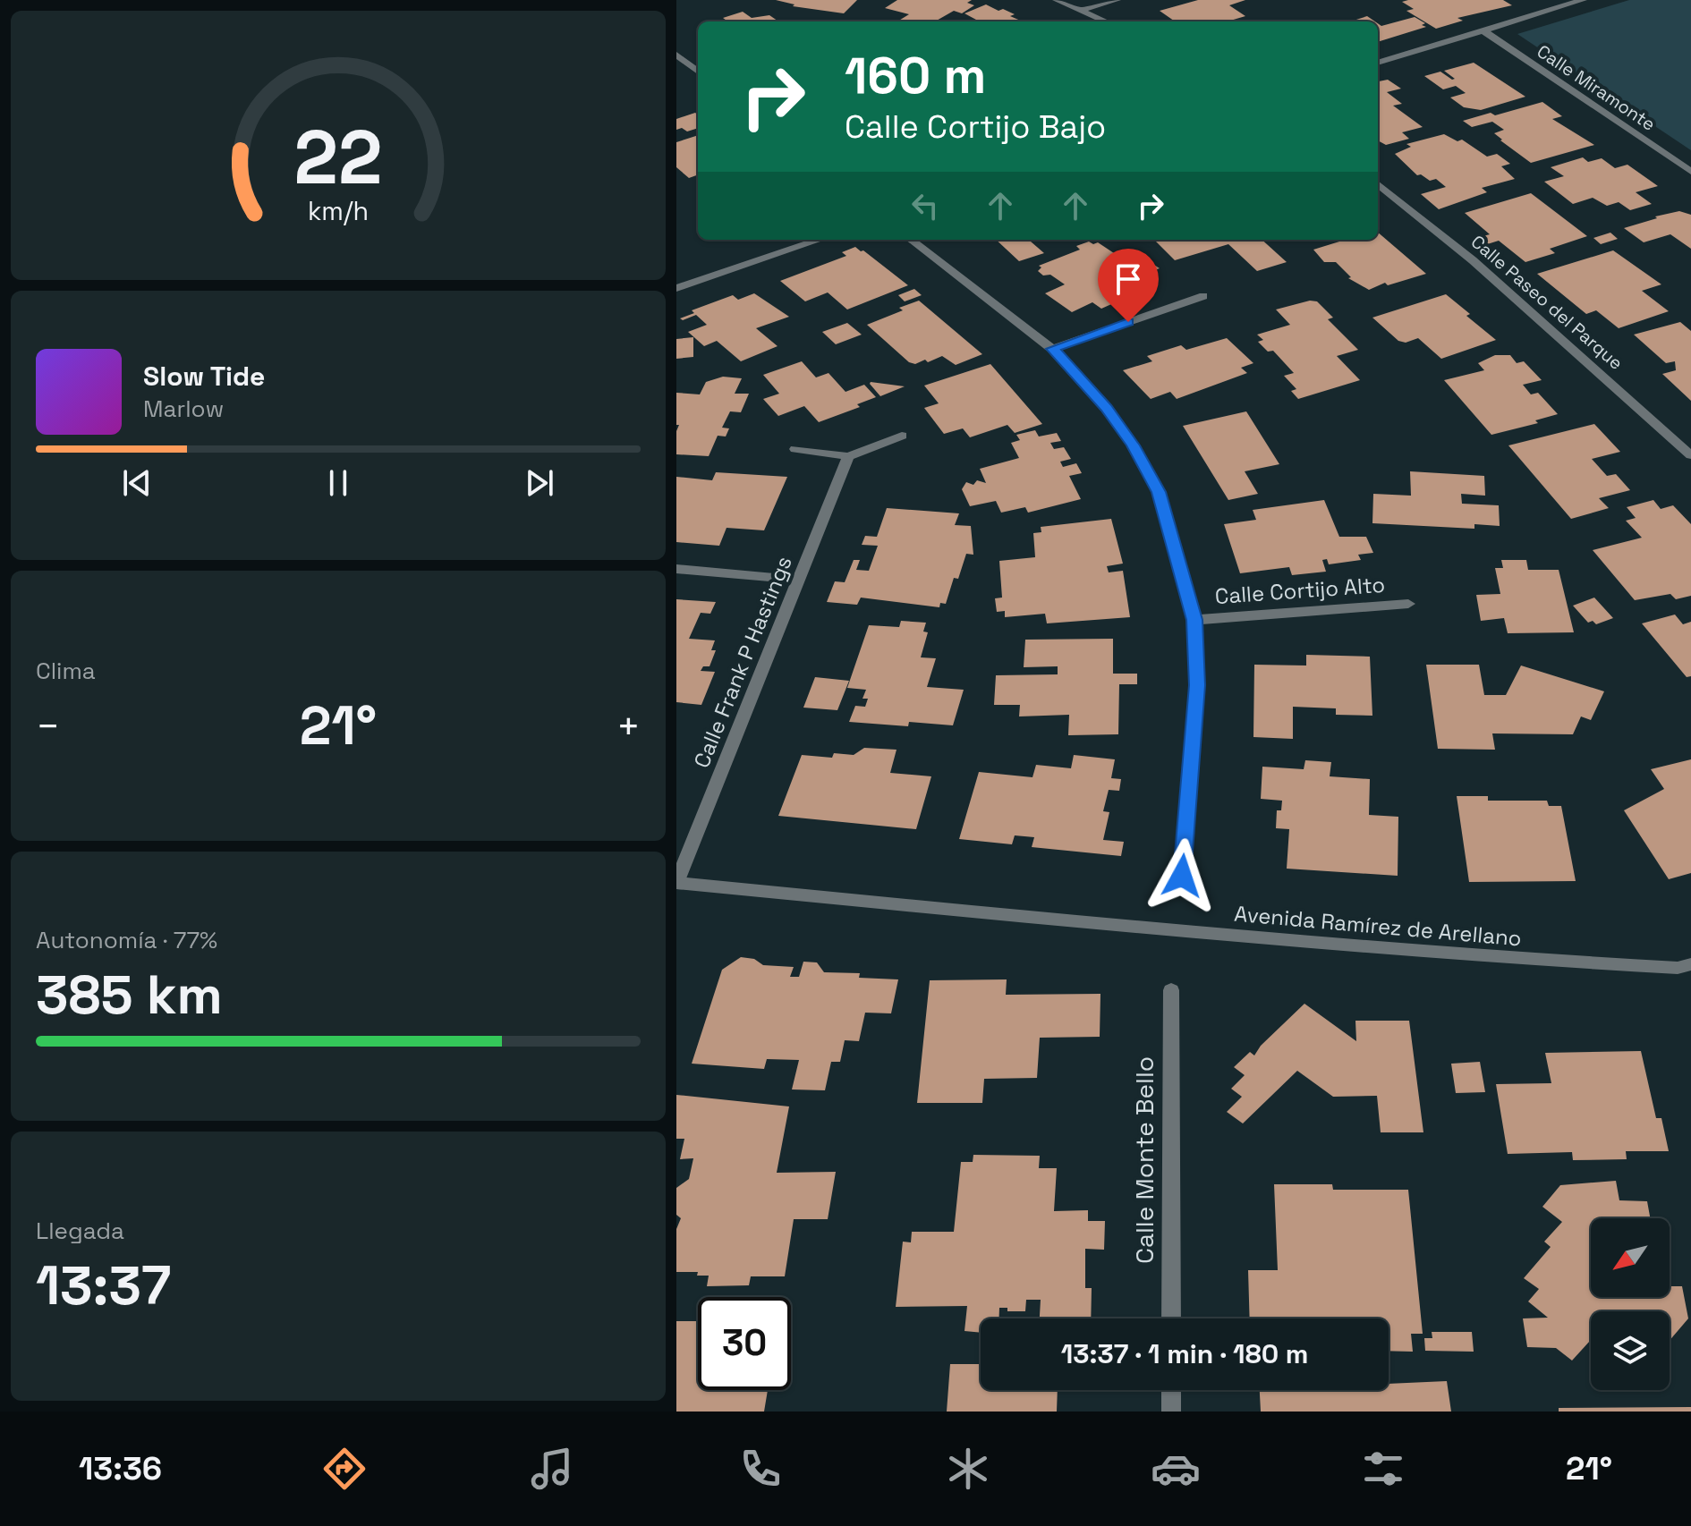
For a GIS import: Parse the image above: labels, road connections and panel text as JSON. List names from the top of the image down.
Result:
{
  "streets": {
    "street": [
      "Calle Miramonte",
      "Calle Paseo del Parque",
      "Calle Cortijo Alto",
      "Calle Frank P Hastings",
      "Avenida Ramírez de Arellano",
      "Calle Monte Bello"
    ]
  },
  "crossings": [
    ["Calle Frank P Hastings", "Avenida Ramírez de Arellano"]
  ],
  "north": "bottom left",
  "page": {
    "turn": ["160 m", "Calle Cortijo Bajo"],
    "song": ["Slow Tide", "Marlow"],
    "tile": [
      "Clima",
      ["Autonomía · 77%", "385 km"],
      ["Llegada", "13:37"]
    ],
    "heat": ["−", "21°", "+"],
    "limit": "30",
    "trip": "13:37 · 1 min · 180 m",
    "tabs": ["13:36", "21°"],
    "gauge": ["22", "km/h"]
  }
}
